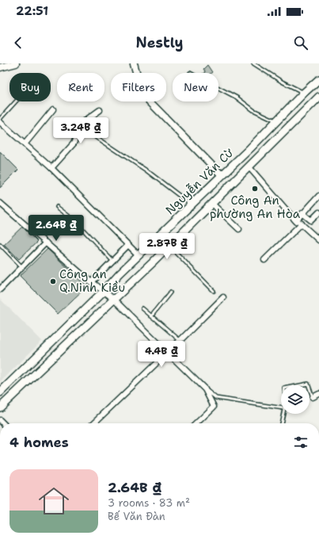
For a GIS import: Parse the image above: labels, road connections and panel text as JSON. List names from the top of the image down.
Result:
{
  "streets": {
    "main road": ["Nguyễn Văn Cừ"]
  },
  "places": ["Công An phường An Hòa", "Công an Q.Ninh Kiều"],
  "page": {
    "status": "22:51",
    "header": "Nestly",
    "chip": [
      "Buy",
      "Rent",
      "Filters",
      "New"
    ],
    "price": [
      "3.24B ₫",
      "2.64B ₫",
      "2.87B ₫",
      "4.4B ₫"
    ],
    "heading": "4 homes",
    "list": [
      {
        "name": "2.64B ₫",
        "note": "3 rooms · 83 m² · Bế Văn Đàn"
      }
    ]
  }
}
